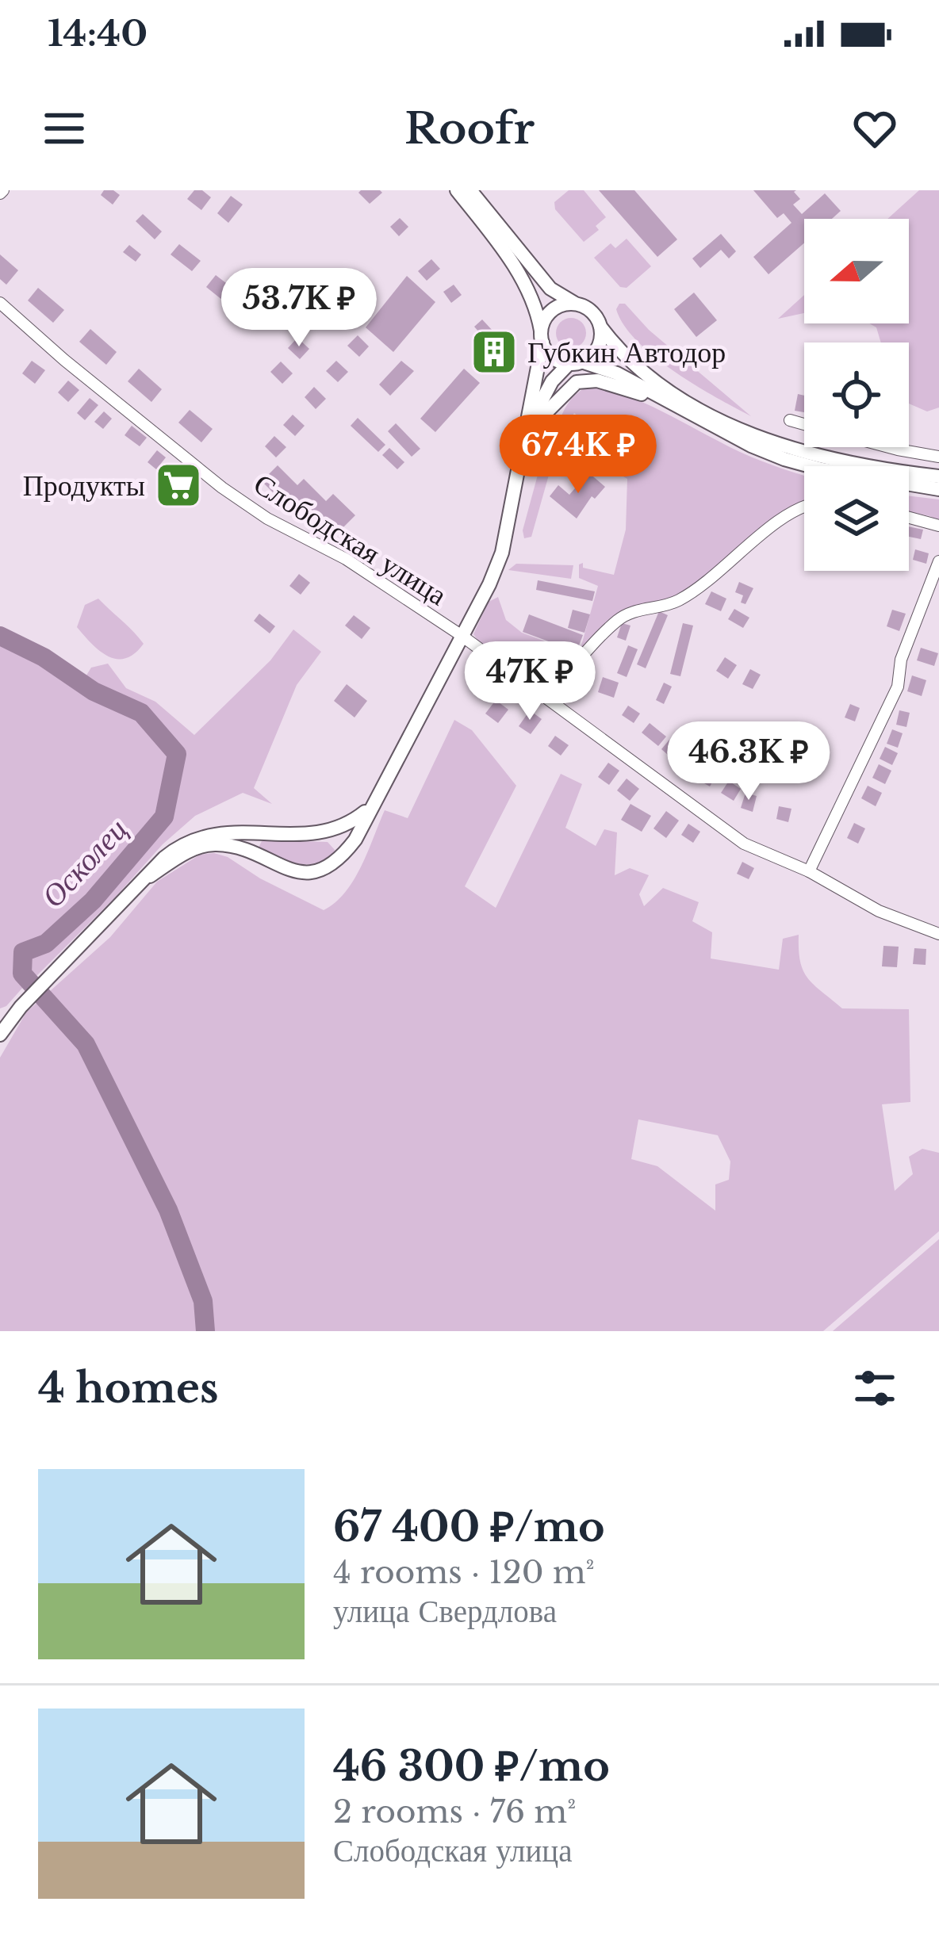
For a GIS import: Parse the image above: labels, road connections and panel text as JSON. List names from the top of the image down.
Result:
{
  "streets": {
    "street": ["Слободская улица"]
  },
  "water": ["Осколец"],
  "places": {
    "building": ["Губкин Автодор"],
    "supermarket": ["Продукты"]
  },
  "north": "left",
  "page": {
    "status": "14:40",
    "header": "Roofr",
    "price": [
      "53.7K ₽",
      "67.4K ₽",
      "47K ₽",
      "46.3K ₽"
    ],
    "heading": "4 homes",
    "list": [
      {
        "name": "67 400 ₽/mo",
        "note": "4 rooms · 120 m² · улица Свердлова"
      },
      {
        "name": "46 300 ₽/mo",
        "note": "2 rooms · 76 m² · Слободская улица"
      }
    ]
  }
}
